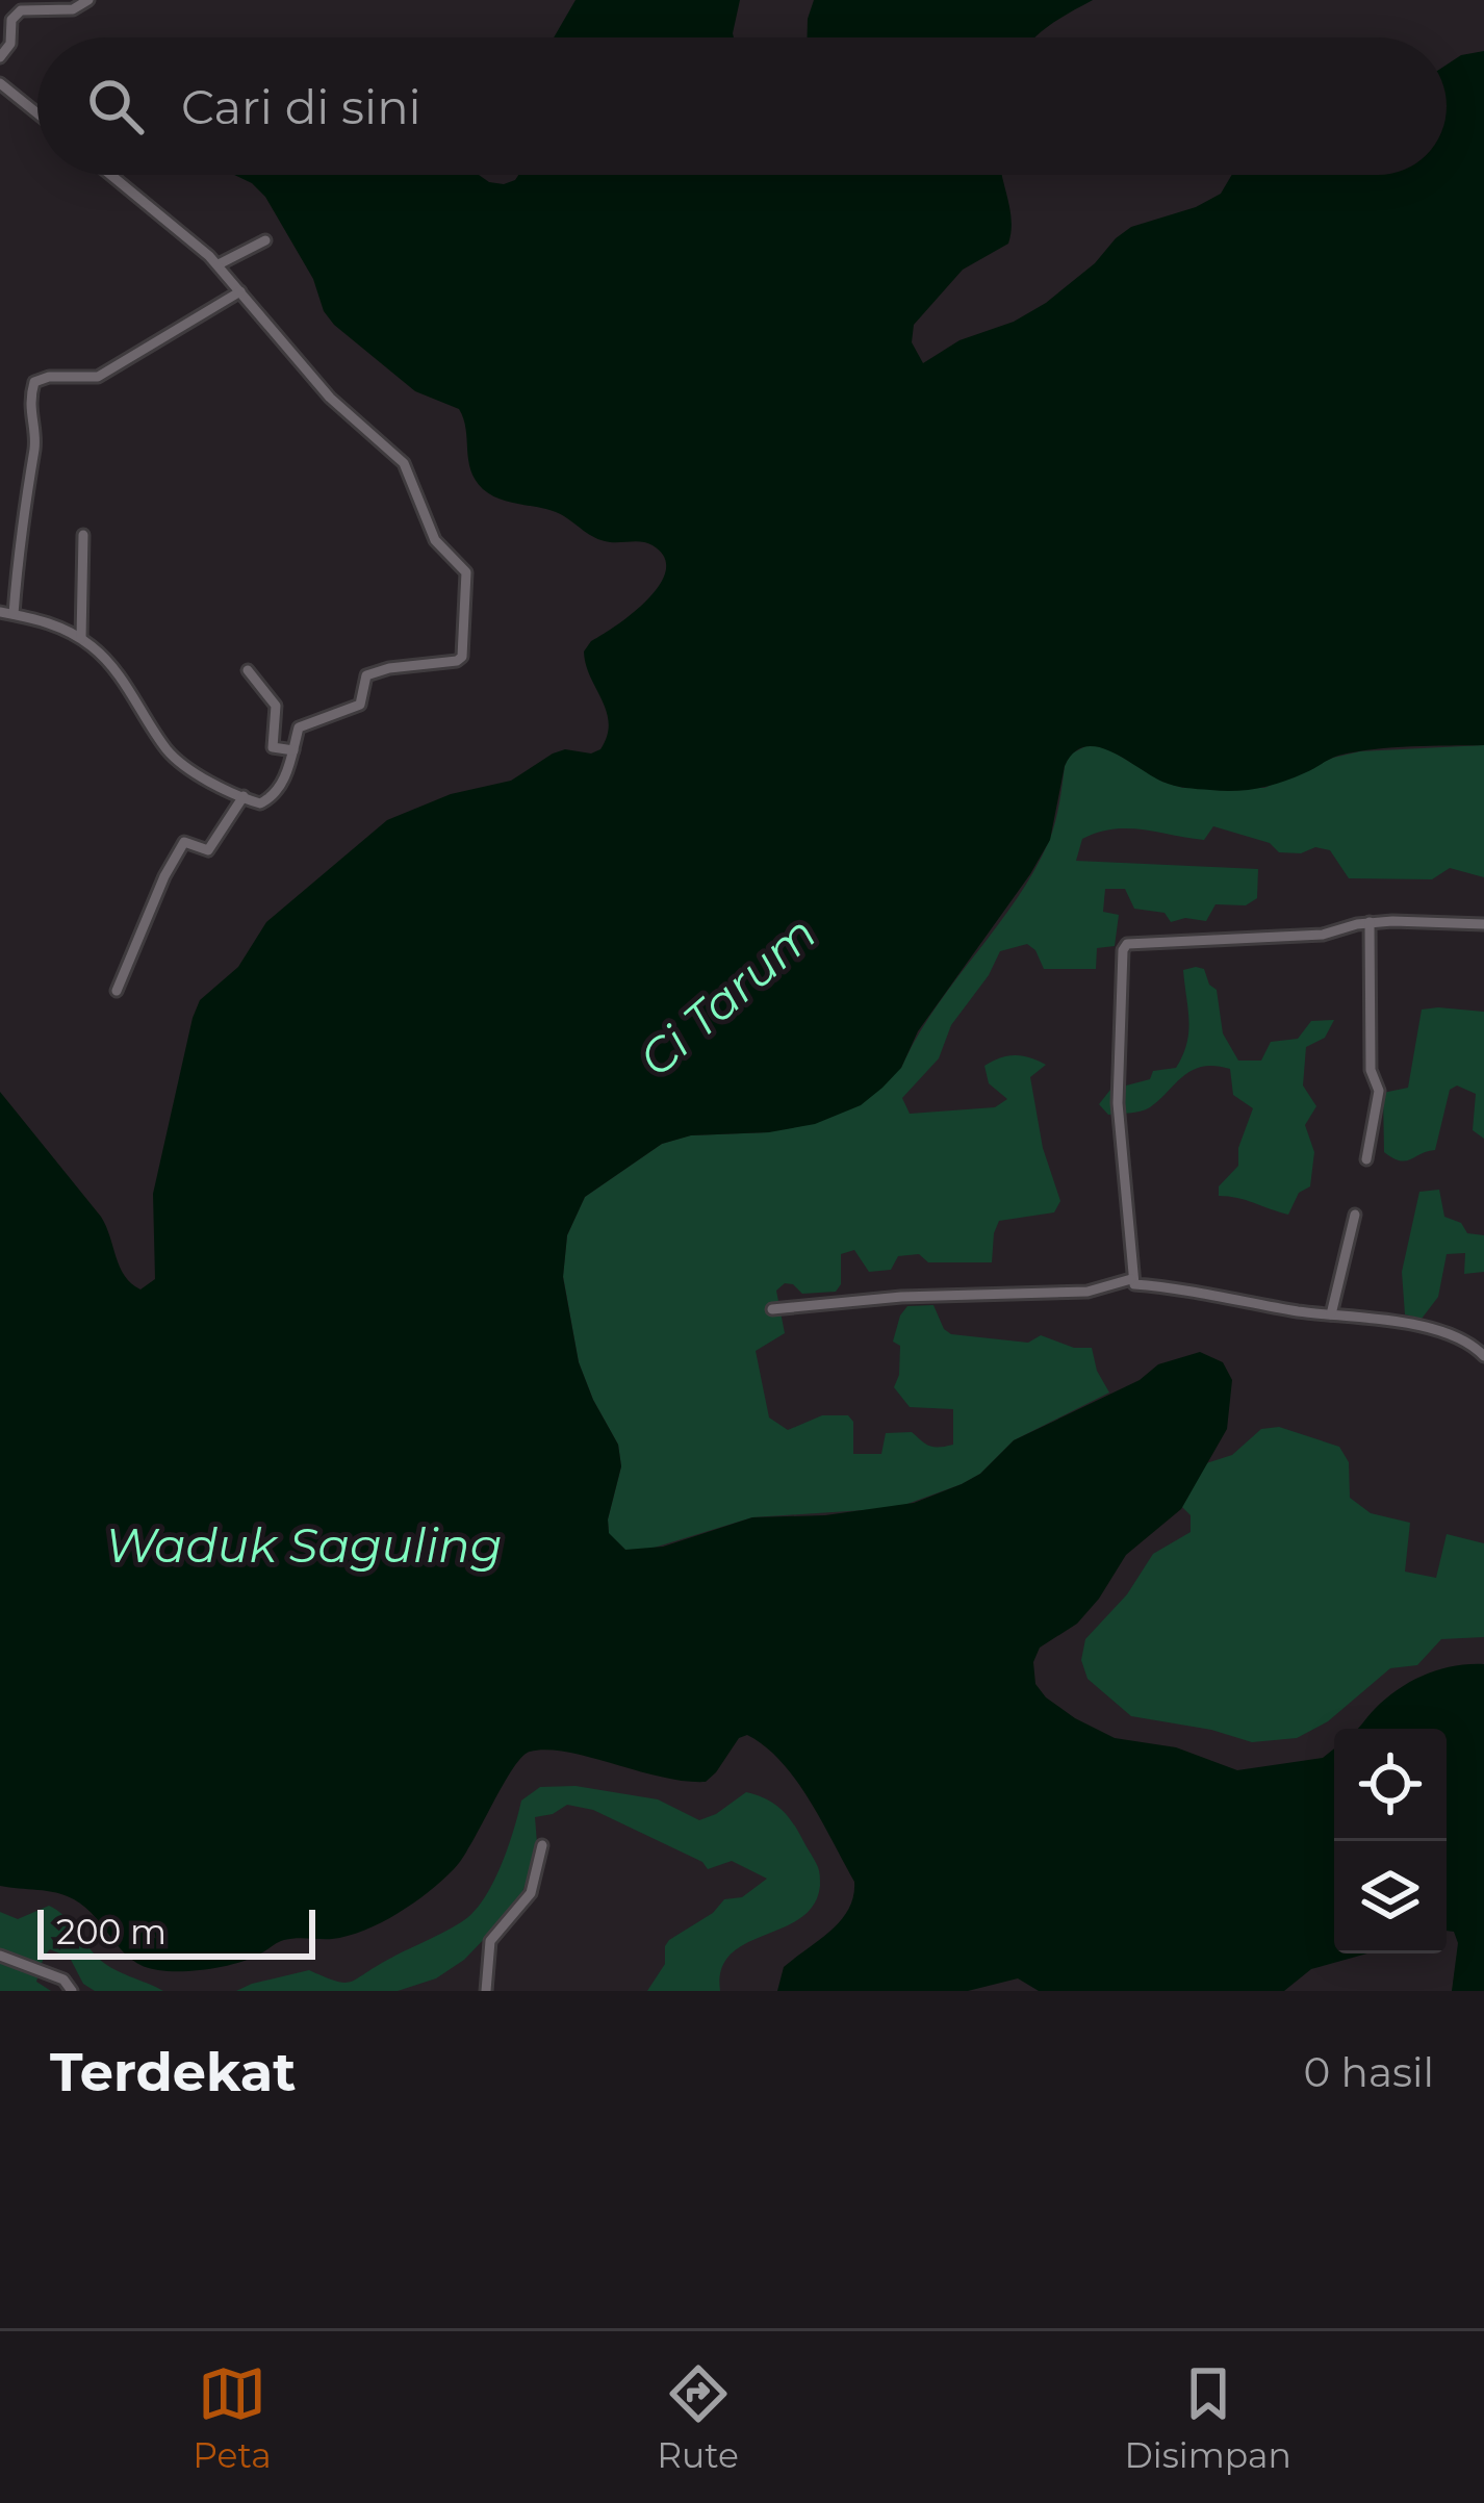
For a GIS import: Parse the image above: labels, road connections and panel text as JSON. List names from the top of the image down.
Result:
{
  "water": ["Ci Tarum", "Waduk Saguling"],
  "scale_bar": "200 m",
  "page": {
    "search": "Cari di sini",
    "scale": "200 m",
    "heading": ["Terdekat", "0 hasil"],
    "nav": ["Peta", "Rute", "Disimpan"]
  }
}
